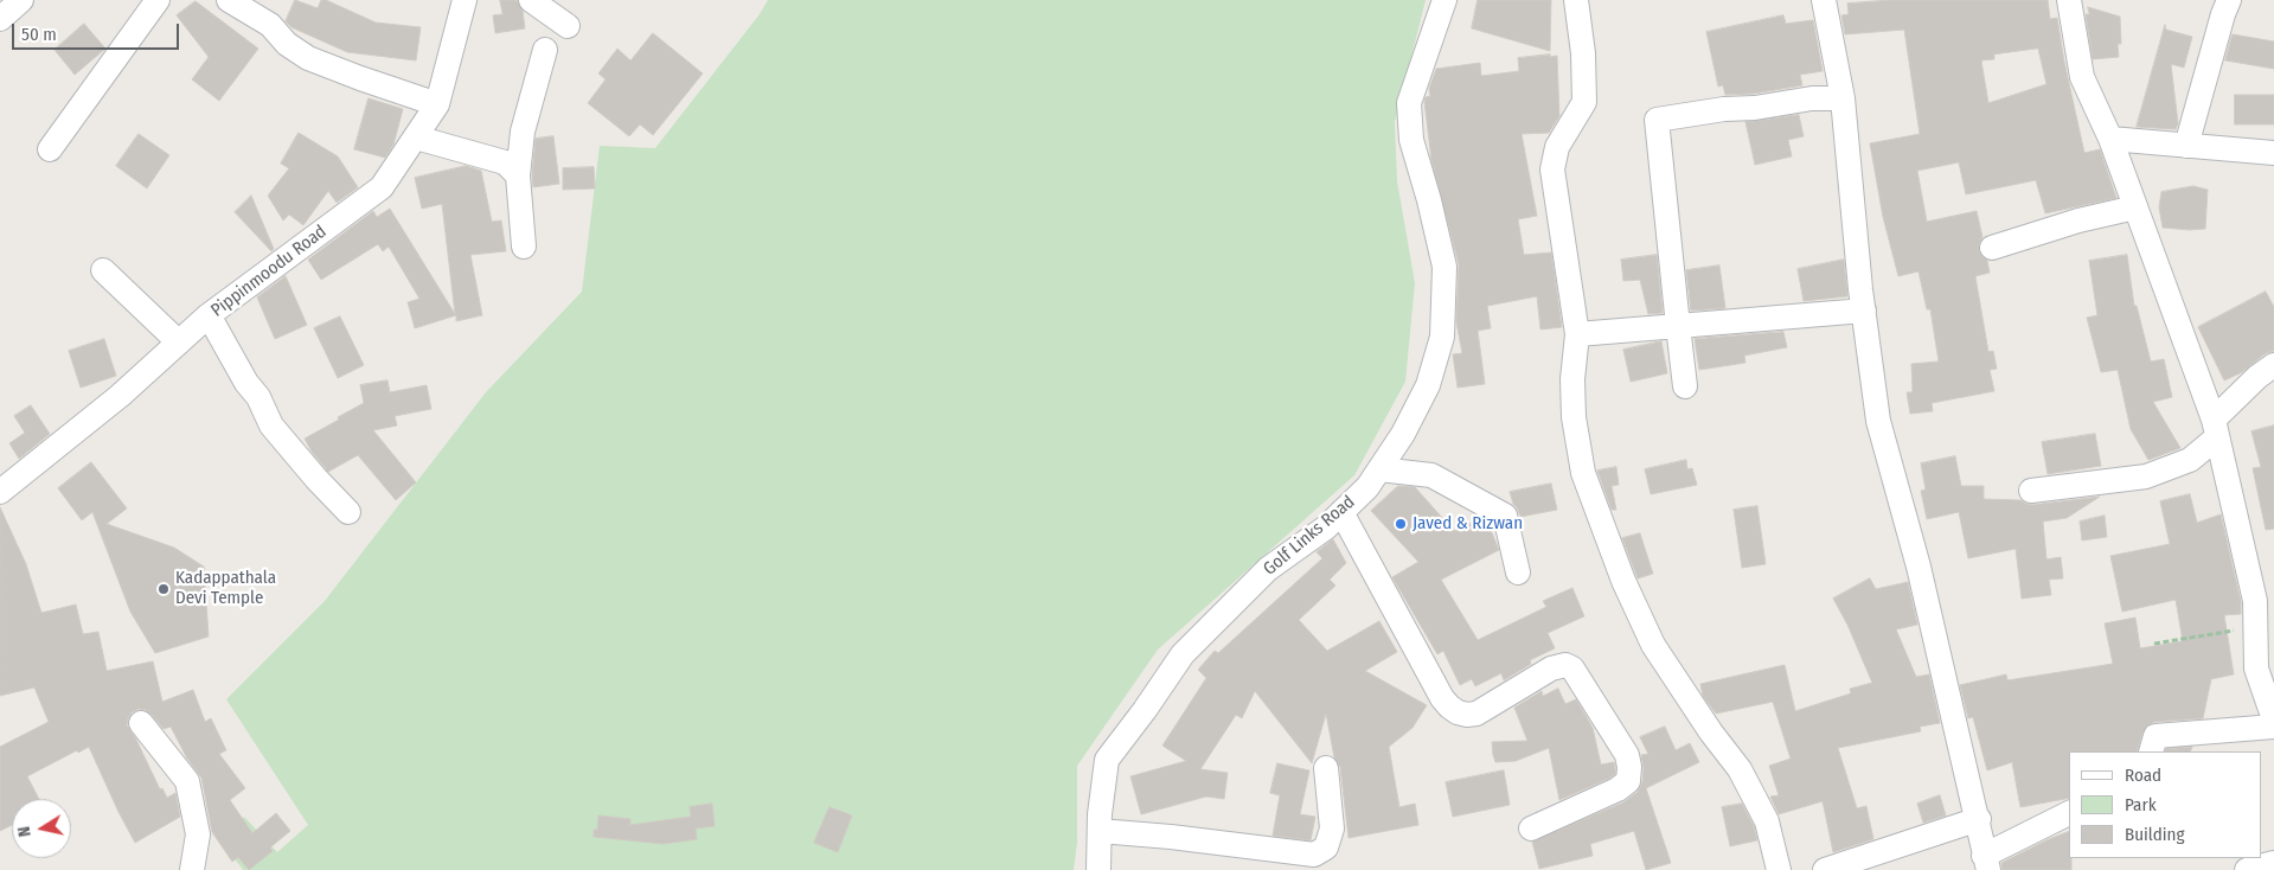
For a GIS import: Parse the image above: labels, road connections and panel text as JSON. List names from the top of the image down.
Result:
{
  "streets": {
    "street": ["Pippinmoodu Road", "Golf Links Road"]
  },
  "places": ["Javed & Rizwan", "Kadappathala Devi Temple"],
  "legend": ["Road", "Park", "Building"],
  "scale_bar": "50 m",
  "north": "left"
}
